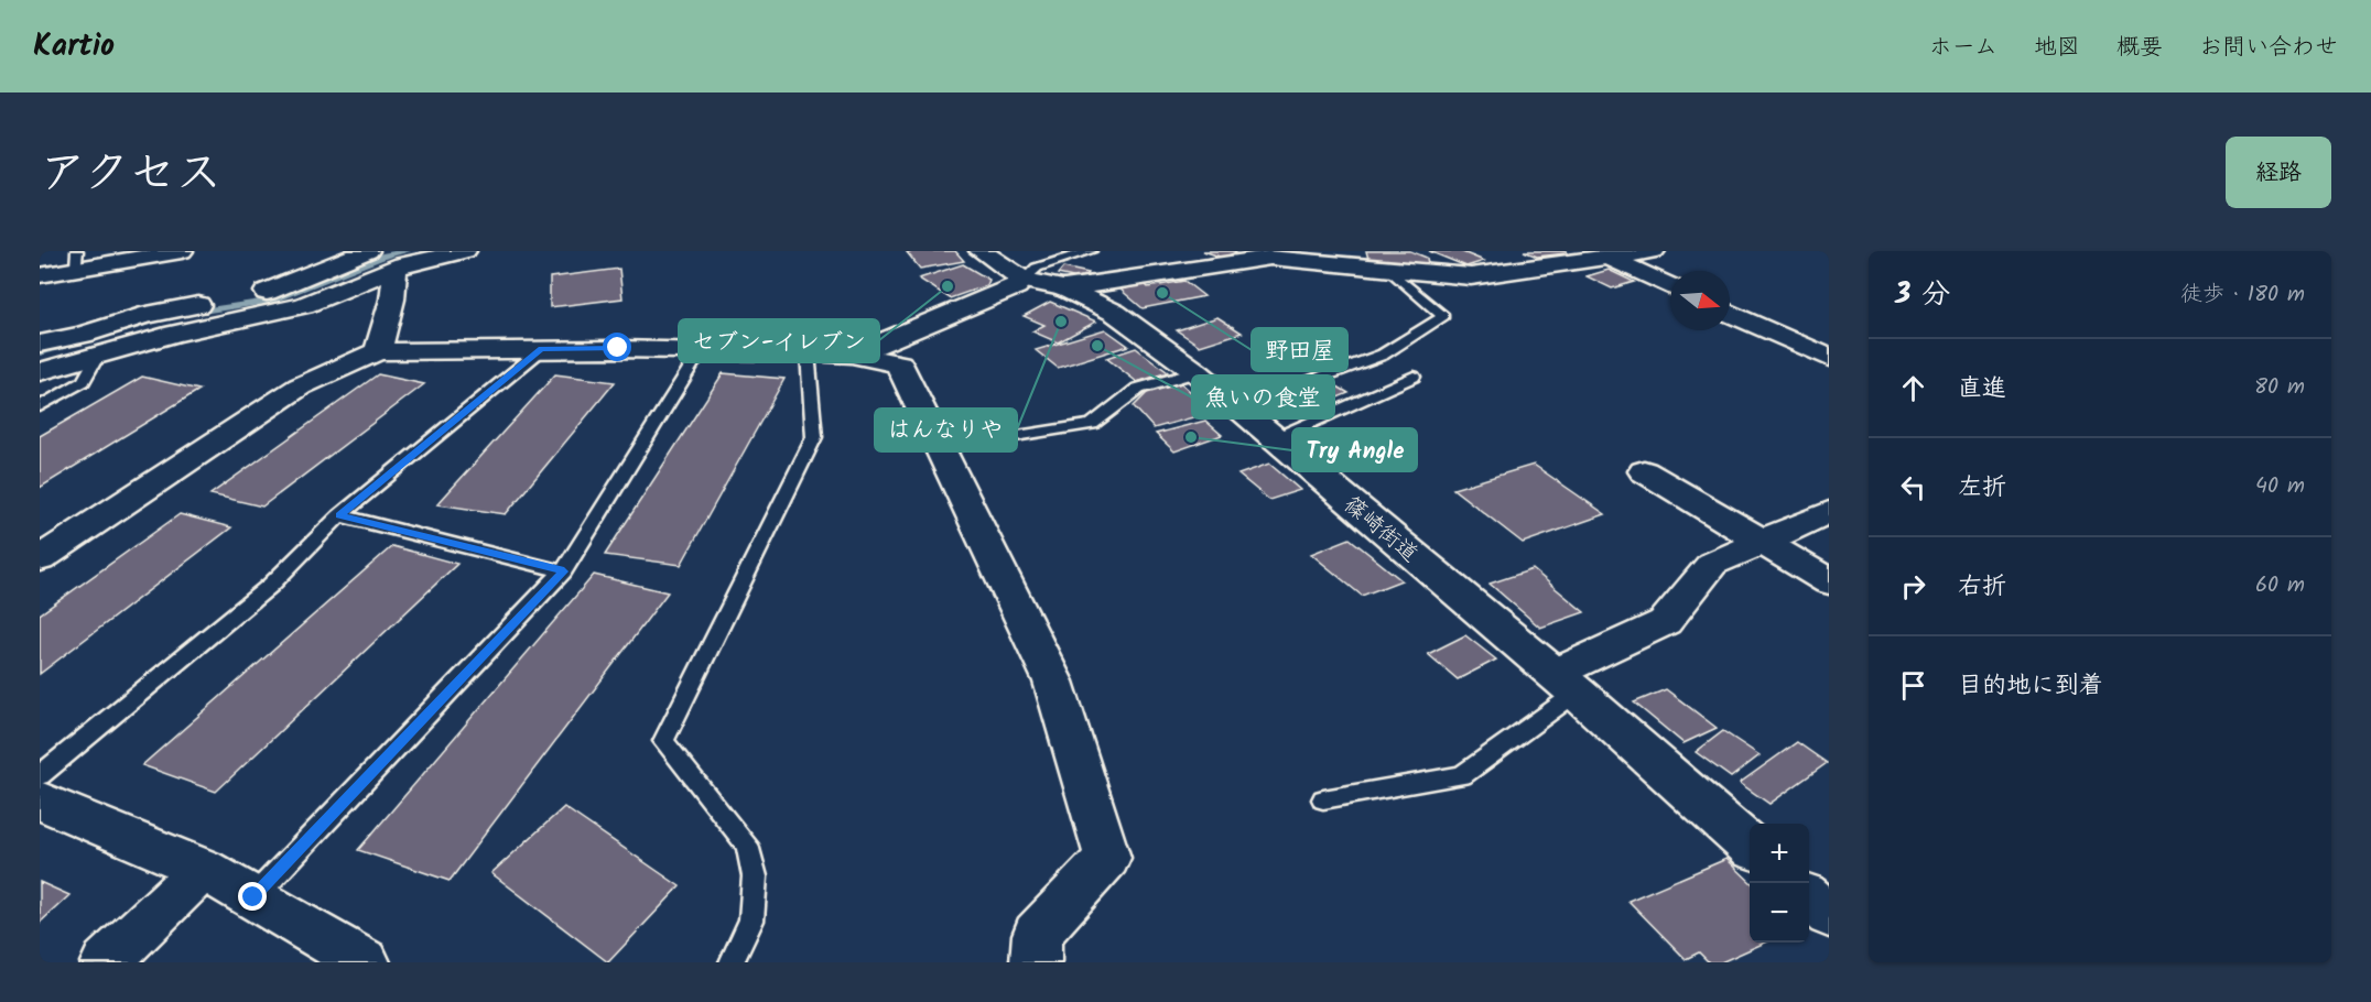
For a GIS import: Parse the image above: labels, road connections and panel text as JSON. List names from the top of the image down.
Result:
{
  "streets": {
    "street": ["篠崎街道"]
  },
  "places": [
    "セブン-イレブン",
    "野田屋",
    "はんなりや",
    "魚いの食堂",
    "Try Angle"
  ],
  "north": "right",
  "page": {
    "header": "Kartio",
    "nav": [
      "ホーム",
      "地図",
      "概要",
      "お問い合わせ"
    ],
    "title": "アクセス",
    "buttons": "経路",
    "heading": ["3 分", "徒歩 · 180 m"],
    "list": [
      ["直進", "80 m"],
      ["左折", "40 m"],
      ["右折", "60 m"],
      "目的地に到着"
    ],
    "map_buttons": ["+", "−"]
  }
}
